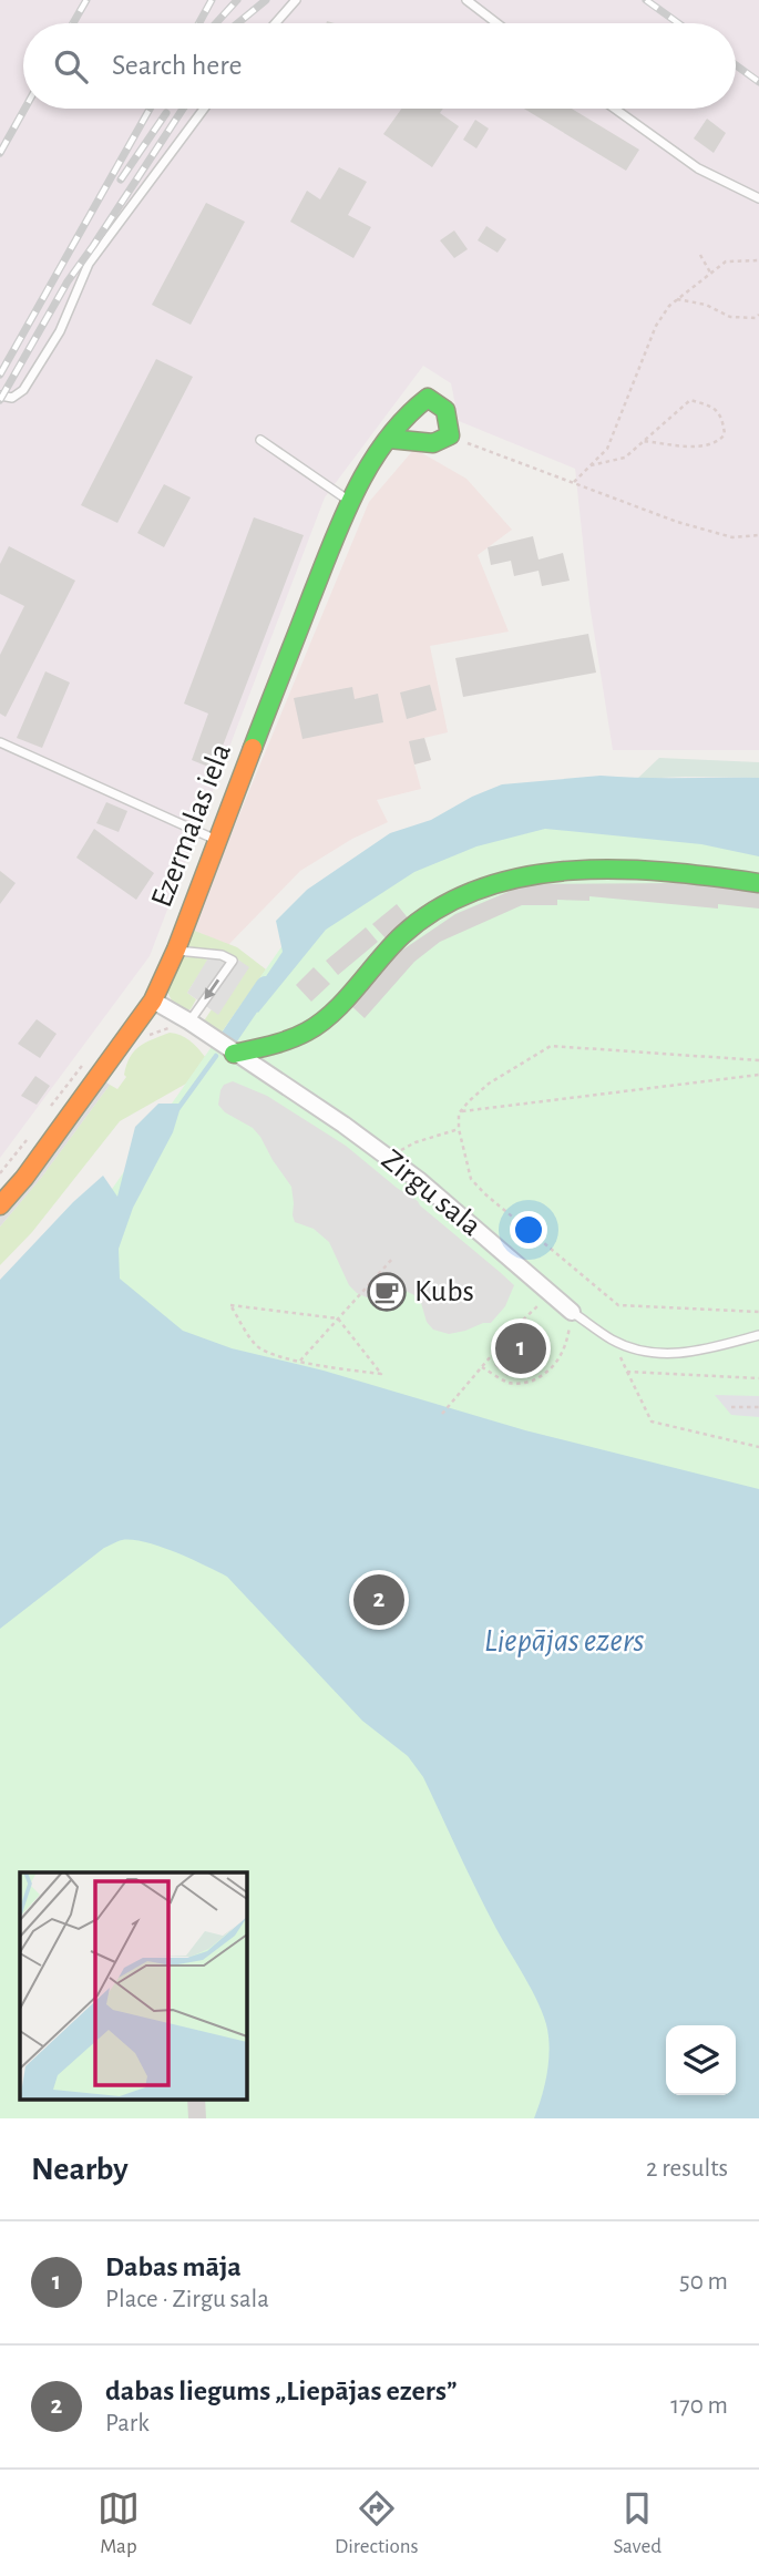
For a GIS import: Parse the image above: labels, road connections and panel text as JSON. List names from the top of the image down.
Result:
{
  "streets": {
    "street": ["Ezermalas iela", "Zirgu sala"]
  },
  "crossings": [
    ["Ezermalas iela", "Zirgu sala"]
  ],
  "water": ["Liepājas ezers"],
  "places": {
    "cafe": ["Kubs"]
  },
  "page": {
    "search": "Search here",
    "pins": ["1", "2"],
    "heading": ["Nearby", "2 results"],
    "list": [
      {
        "mark": "1",
        "name": "Dabas māja",
        "note": "Place · Zirgu sala",
        "value": "50 m"
      },
      {
        "mark": "2",
        "name": "dabas liegums „Liepājas ezers”",
        "note": "Park",
        "value": "170 m"
      }
    ],
    "nav": ["Map", "Directions", "Saved"]
  }
}
